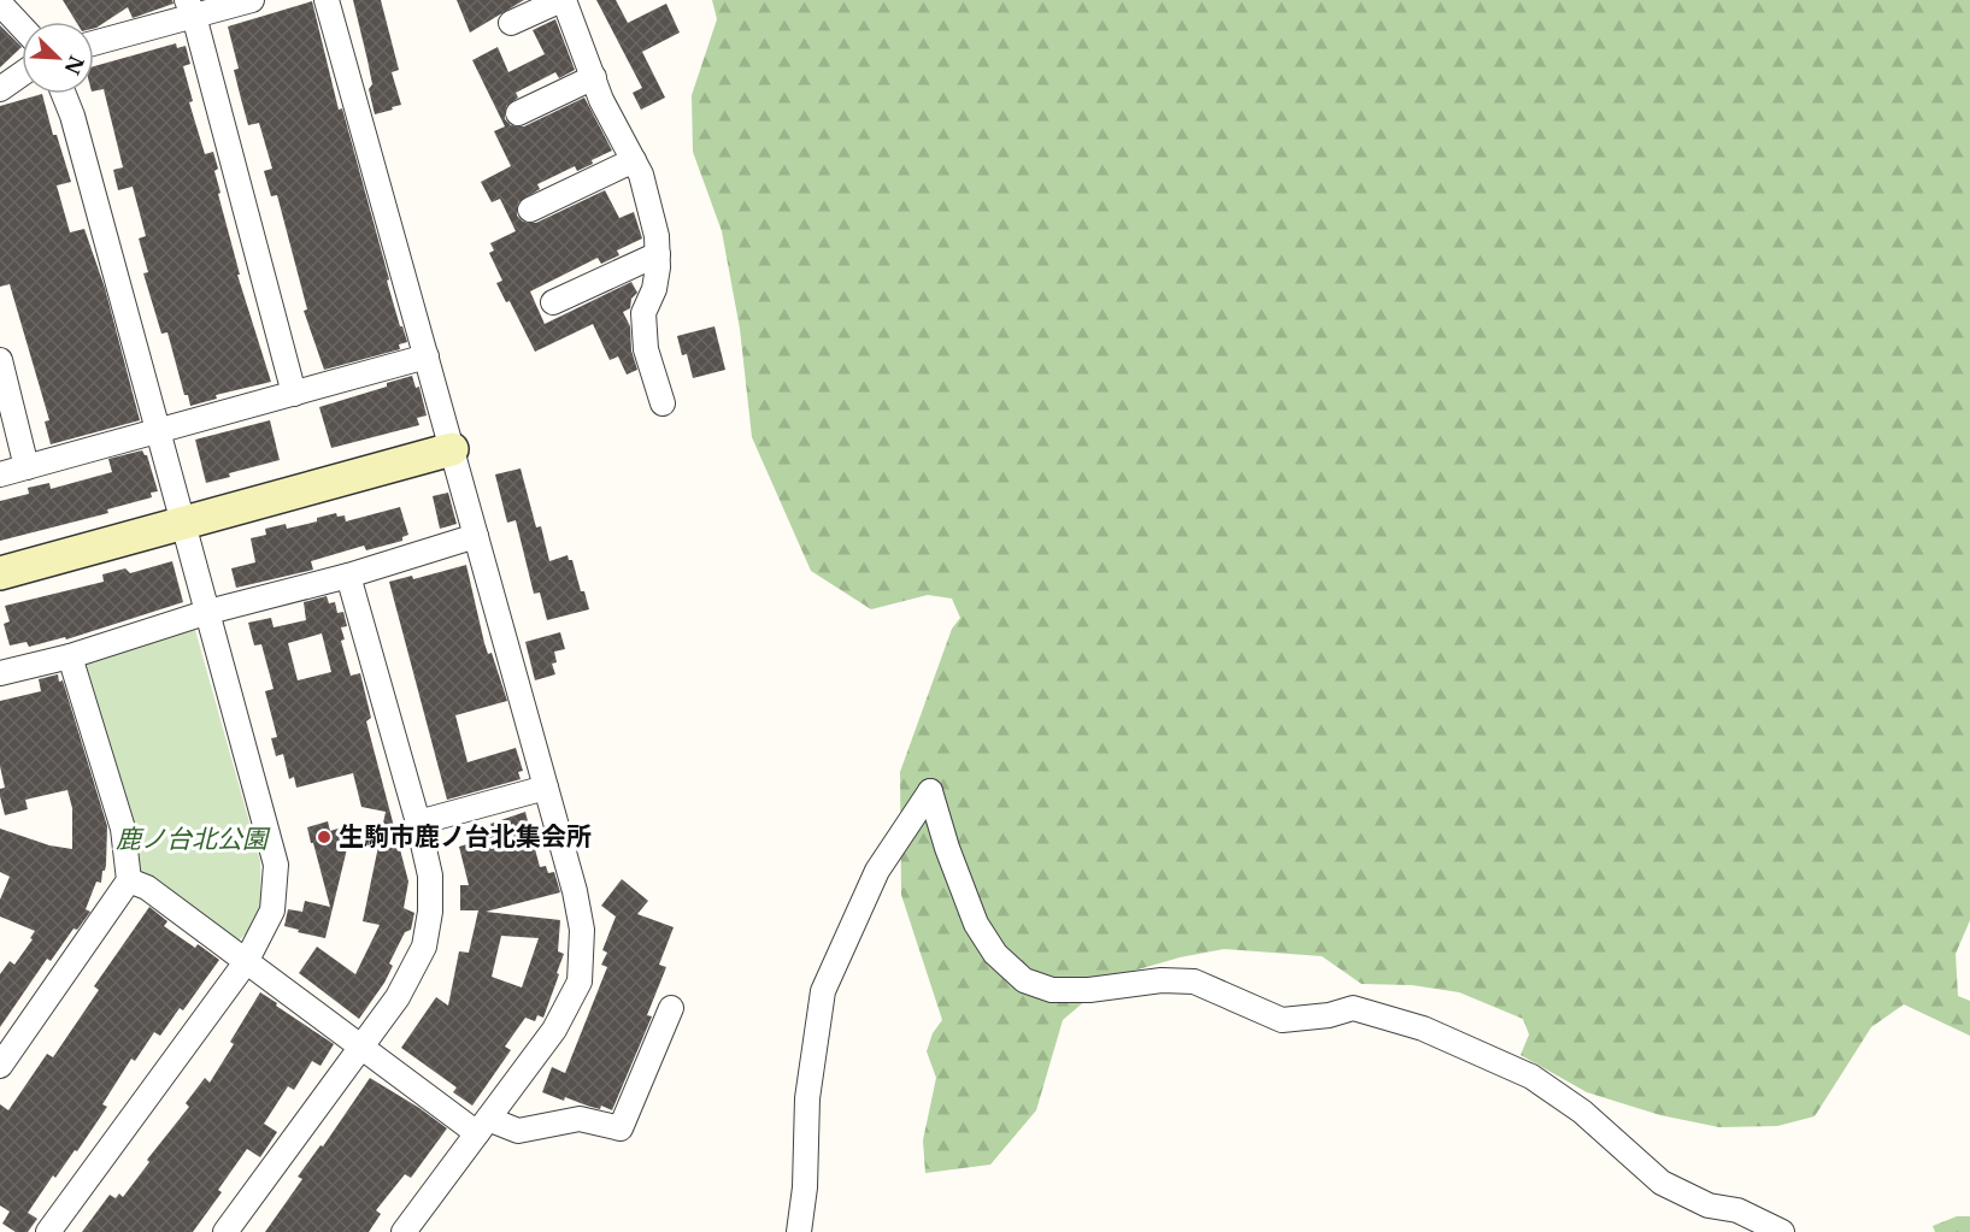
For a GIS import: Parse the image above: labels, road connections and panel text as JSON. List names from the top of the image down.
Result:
{
  "parks": ["鹿ノ台北公園"],
  "places": ["生駒市鹿ノ台北集会所"],
  "north": "bottom right"
}
